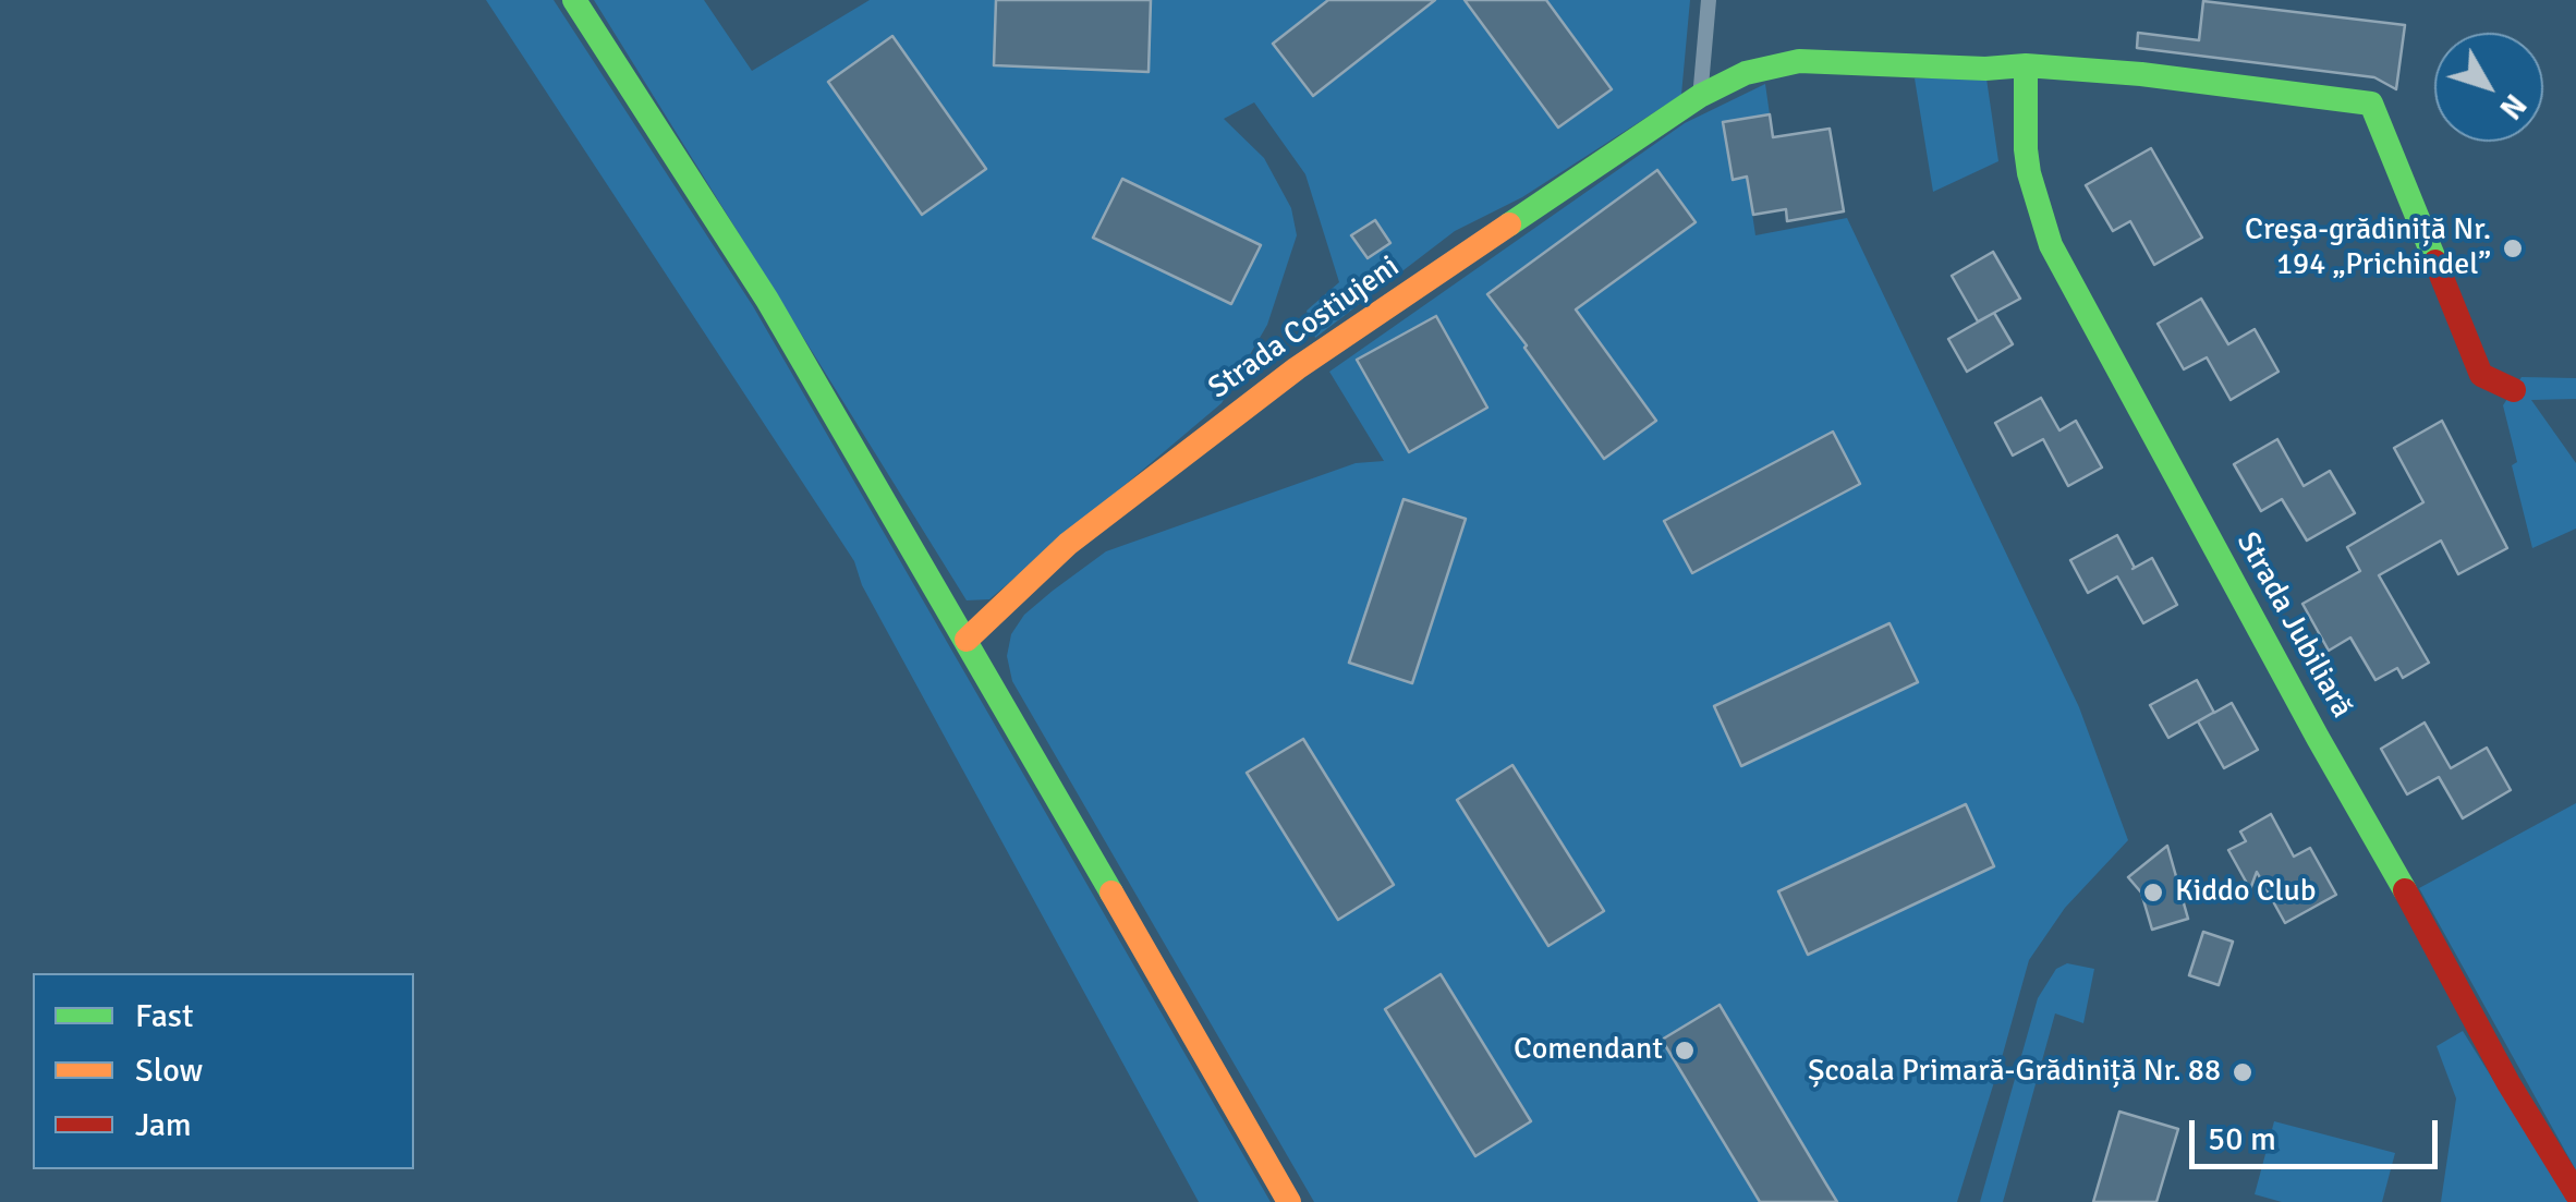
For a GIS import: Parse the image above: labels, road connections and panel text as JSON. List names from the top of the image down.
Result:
{
  "streets": {
    "street": ["Strada Costiujeni", "Strada Jubiliară"]
  },
  "places": [
    "Creșa-grădiniță Nr. 194 „Prichindel”",
    "Kiddo Club",
    "Comendant",
    "Școala Primară-Grădiniță Nr. 88"
  ],
  "legend": ["Fast", "Slow", "Jam"],
  "scale_bar": "50 m",
  "north": "bottom right"
}
